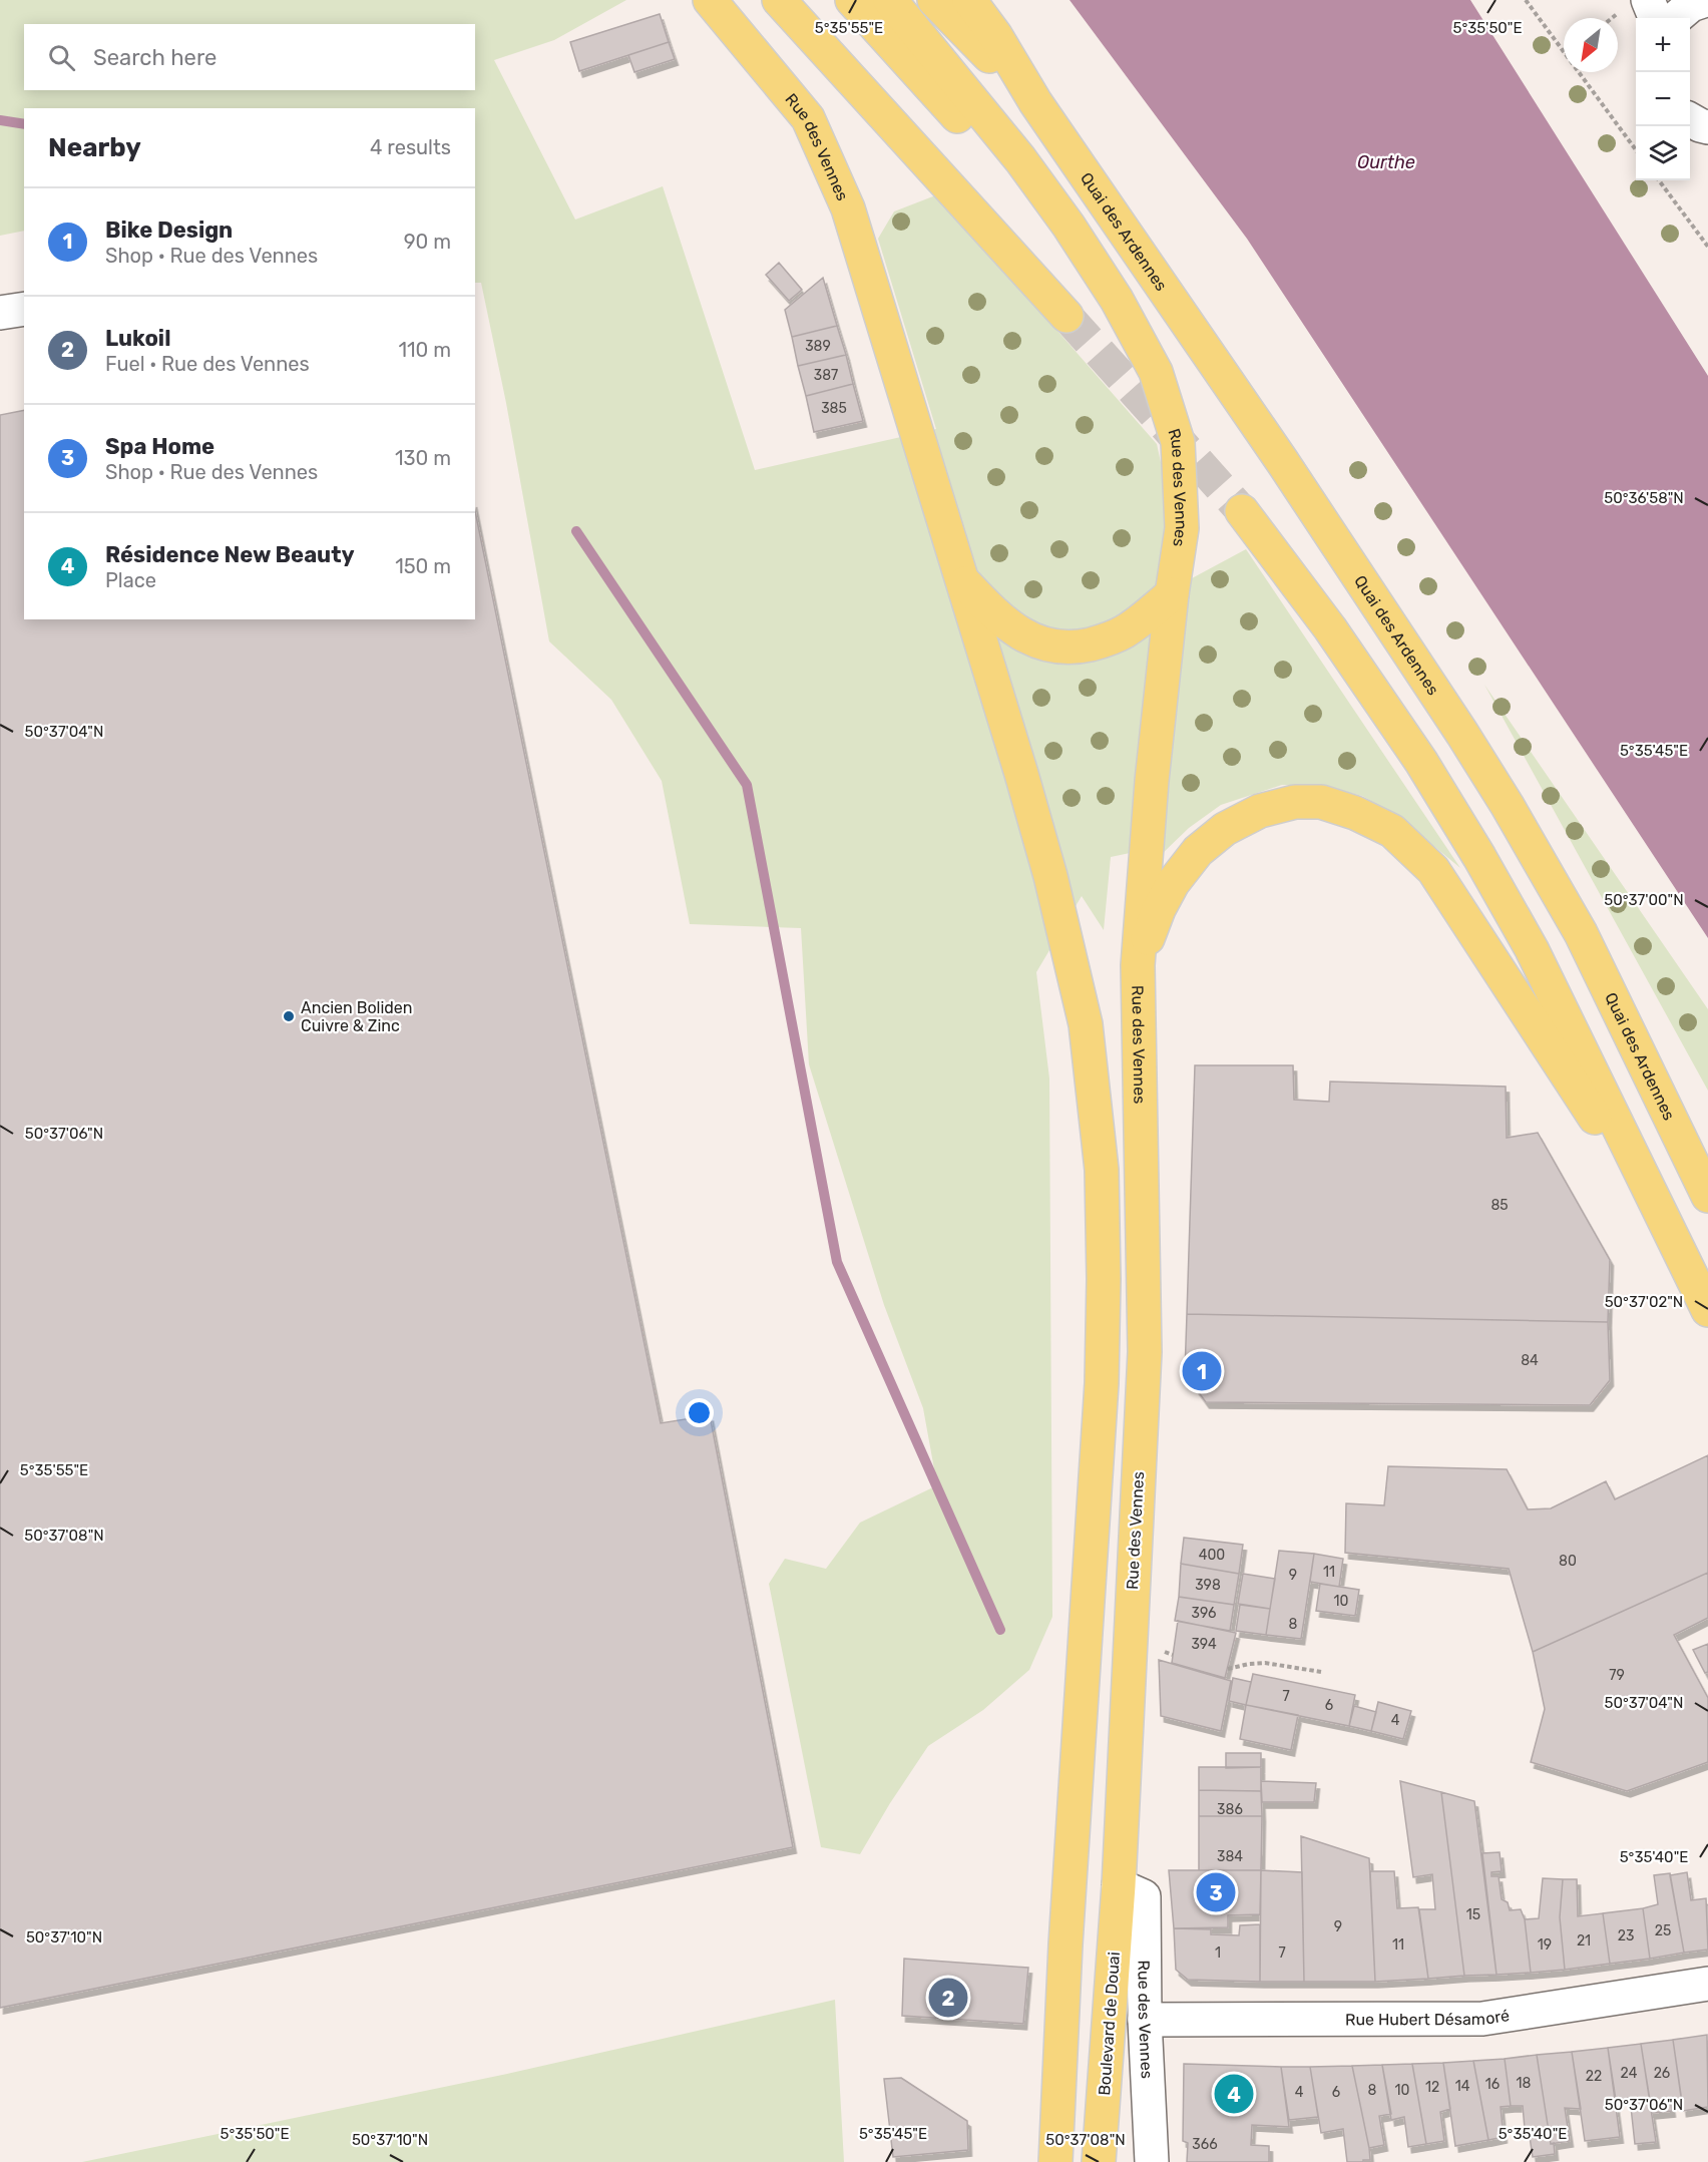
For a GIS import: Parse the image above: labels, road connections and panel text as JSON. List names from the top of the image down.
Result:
{
  "streets": {
    "main road": ["Rue des Vennes", "Quai des Ardennes", "Boulevard de Douai"],
    "street": ["Rue Hubert Désamoré"]
  },
  "crossings": [
    ["Rue des Vennes", "Rue Hubert Désamoré"],
    ["Rue des Vennes", "Boulevard de Douai"]
  ],
  "water": ["Ourthe"],
  "places": ["Ancien Boliden Cuivre & Zinc"],
  "house_numbers": [
    "389",
    "387",
    "385",
    "85",
    "84",
    "400",
    "80",
    "11",
    "9",
    "398",
    "10",
    "396",
    "8",
    "394",
    "79",
    "7",
    "6",
    "4",
    "386",
    "384",
    "15",
    "9",
    "25",
    "23",
    "21",
    "11",
    "19",
    "1",
    "7",
    "24",
    "26",
    "22",
    "18",
    "16",
    "14",
    "12",
    "8",
    "10",
    "4",
    "6",
    "366"
  ],
  "north": "bottom left",
  "page": {
    "map_buttons": ["+", "−"],
    "search": "Search here",
    "heading": ["Nearby", "4 results"],
    "list": [
      {
        "mark": "1",
        "name": "Bike Design",
        "note": "Shop · Rue des Vennes",
        "value": "90 m"
      },
      {
        "mark": "2",
        "name": "Lukoil",
        "note": "Fuel · Rue des Vennes",
        "value": "110 m"
      },
      {
        "mark": "3",
        "name": "Spa Home",
        "note": "Shop · Rue des Vennes",
        "value": "130 m"
      },
      {
        "mark": "4",
        "name": "Résidence New Beauty",
        "note": "Place",
        "value": "150 m"
      }
    ],
    "pins": [
      "1",
      "3",
      "2",
      "4"
    ]
  },
  "coordinates": [
    "5°35'50\"E",
    "5°35'55\"E",
    "50°36'58\"N",
    "50°37'04\"N",
    "5°35'45\"E",
    "50°37'00\"N",
    "50°37'06\"N",
    "50°37'02\"N",
    "50°37'08\"N",
    "5°35'40\"E",
    "50°37'10\"N"
  ]
}
